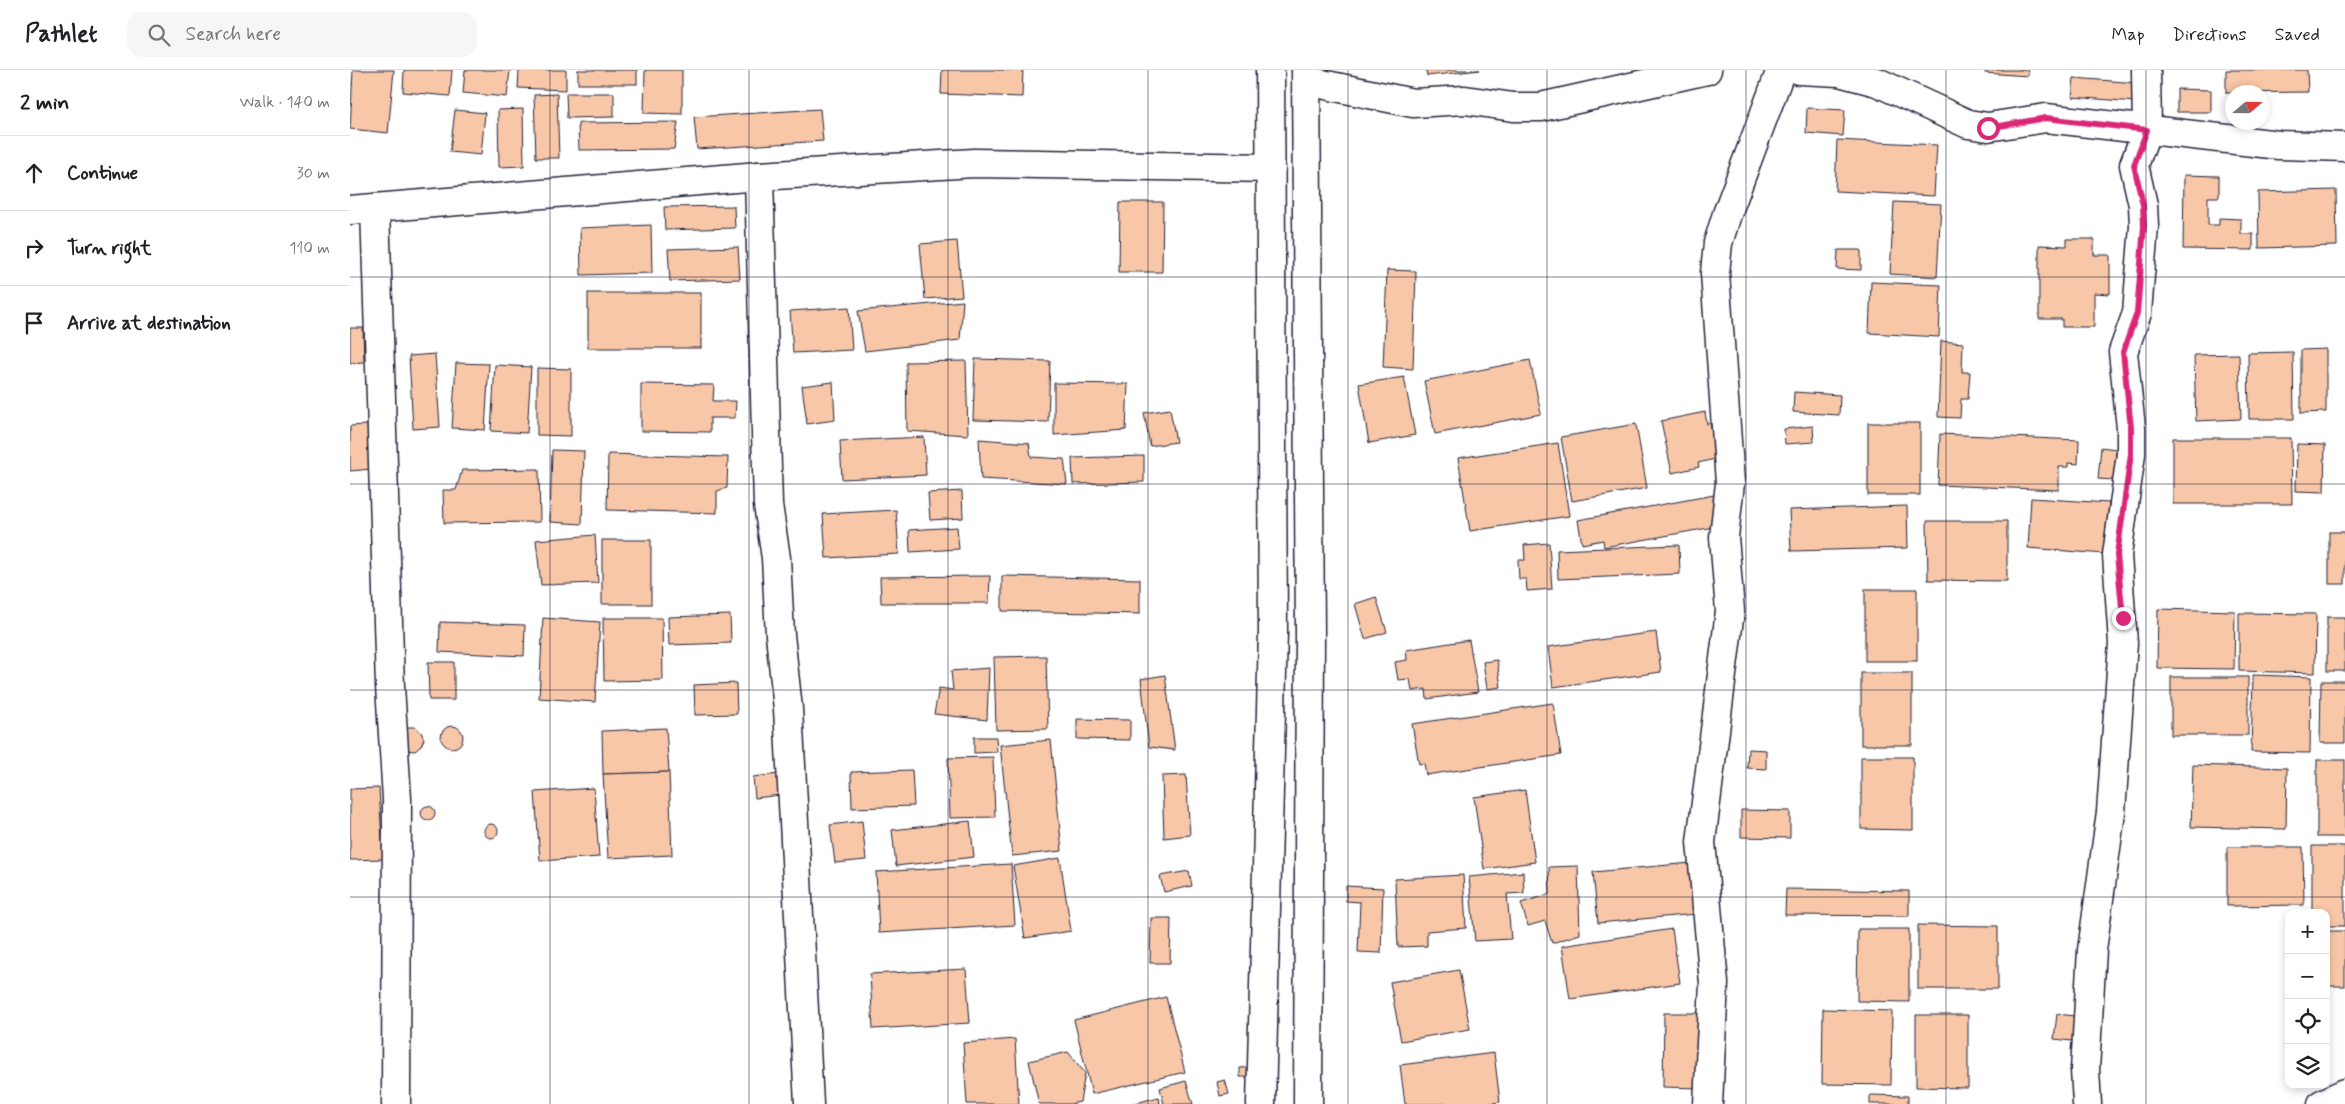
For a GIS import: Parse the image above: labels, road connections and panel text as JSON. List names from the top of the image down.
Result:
{
  "north": "right",
  "page": {
    "header": "Pathlet",
    "search": "Search here",
    "nav": ["Map", "Directions", "Saved"],
    "heading": ["2 min", "Walk · 140 m"],
    "list": [
      ["Continue", "30 m"],
      ["Turn right", "110 m"],
      "Arrive at destination"
    ],
    "map_buttons": ["+", "−"]
  }
}
